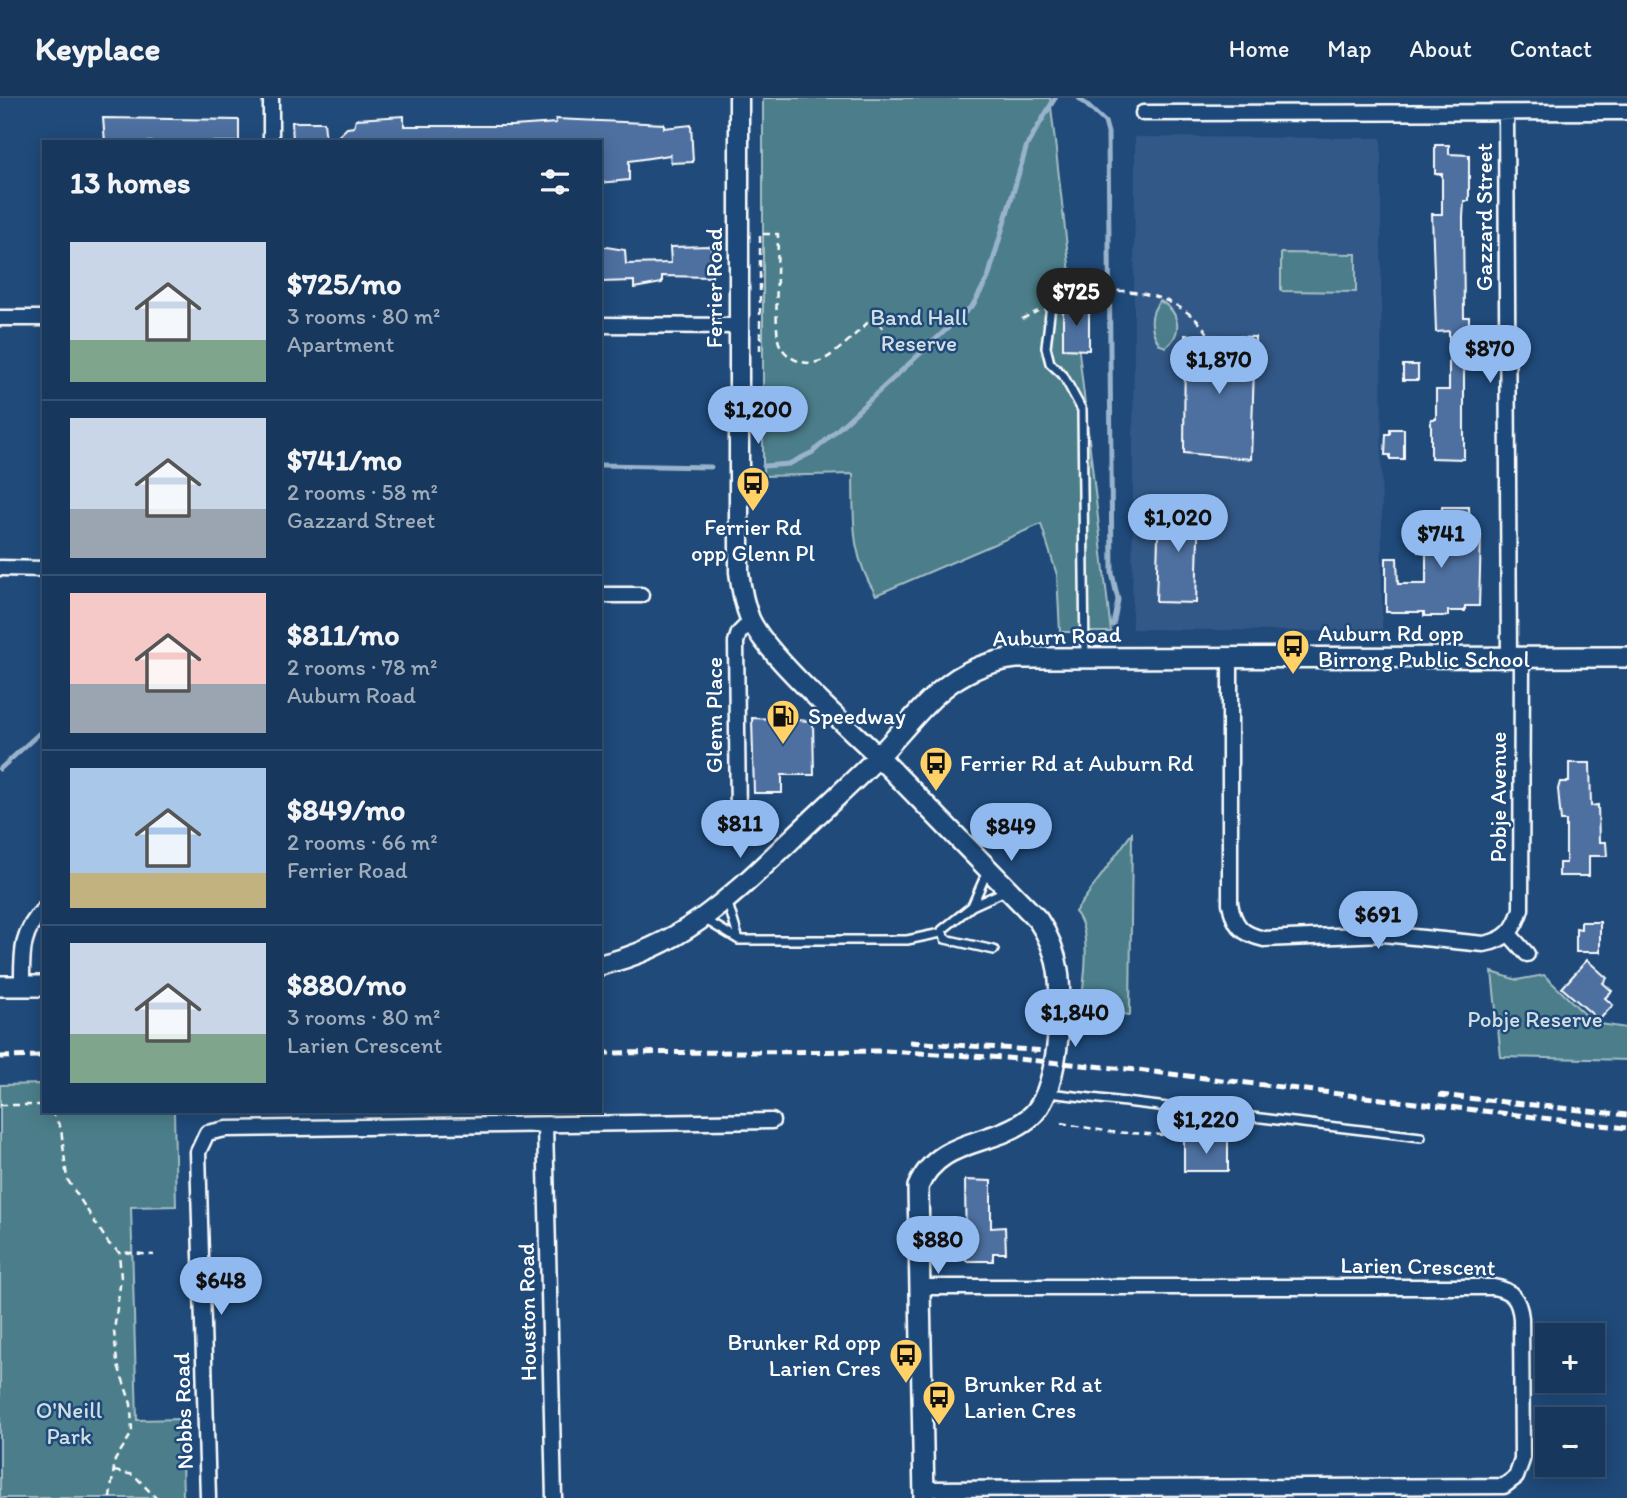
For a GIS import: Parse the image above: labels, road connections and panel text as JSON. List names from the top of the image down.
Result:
{
  "streets": {
    "main road": ["Ferrier Road", "Auburn Road"],
    "street": [
      "Gazzard Street",
      "Glenn Place",
      "Pobje Avenue",
      "Larien Crescent",
      "Houston Road",
      "Nobbs Road"
    ]
  },
  "crossings": [
    ["Gazzard Street", "Auburn Road"],
    ["Gazzard Street", "Pobje Avenue"],
    ["Ferrier Road", "Auburn Road"],
    ["Ferrier Road", "Glenn Place"],
    ["Auburn Road", "Pobje Avenue"],
    ["Houston Road", "Nobbs Road"]
  ],
  "parks": ["Band Hall Reserve", "Pobje Reserve", "O'Neill Park"],
  "places": {
    "bus stop": [
      "Ferrier Rd opp Glenn Pl",
      "Auburn Rd opp Birrong Public School",
      "Ferrier Rd at Auburn Rd",
      "Brunker Rd opp Larien Cres",
      "Brunker Rd at Larien Cres"
    ],
    "fuel station": ["Speedway"]
  },
  "page": {
    "header": "Keyplace",
    "nav": [
      "Home",
      "Map",
      "About",
      "Contact"
    ],
    "heading": "13 homes",
    "list": [
      {
        "name": "$725/mo",
        "note": "3 rooms · 80 m² · Apartment"
      },
      {
        "name": "$741/mo",
        "note": "2 rooms · 58 m² · Gazzard Street"
      },
      {
        "name": "$811/mo",
        "note": "2 rooms · 78 m² · Auburn Road"
      },
      {
        "name": "$849/mo",
        "note": "2 rooms · 66 m² · Ferrier Road"
      },
      {
        "name": "$880/mo",
        "note": "3 rooms · 80 m² · Larien Crescent"
      }
    ],
    "price": [
      "$725",
      "$870",
      "$1,870",
      "$1,200",
      "$1,020",
      "$741",
      "$811",
      "$849",
      "$691",
      "$1,840",
      "$1,220",
      "$880",
      "$648"
    ],
    "map_buttons": ["+", "−"]
  }
}
